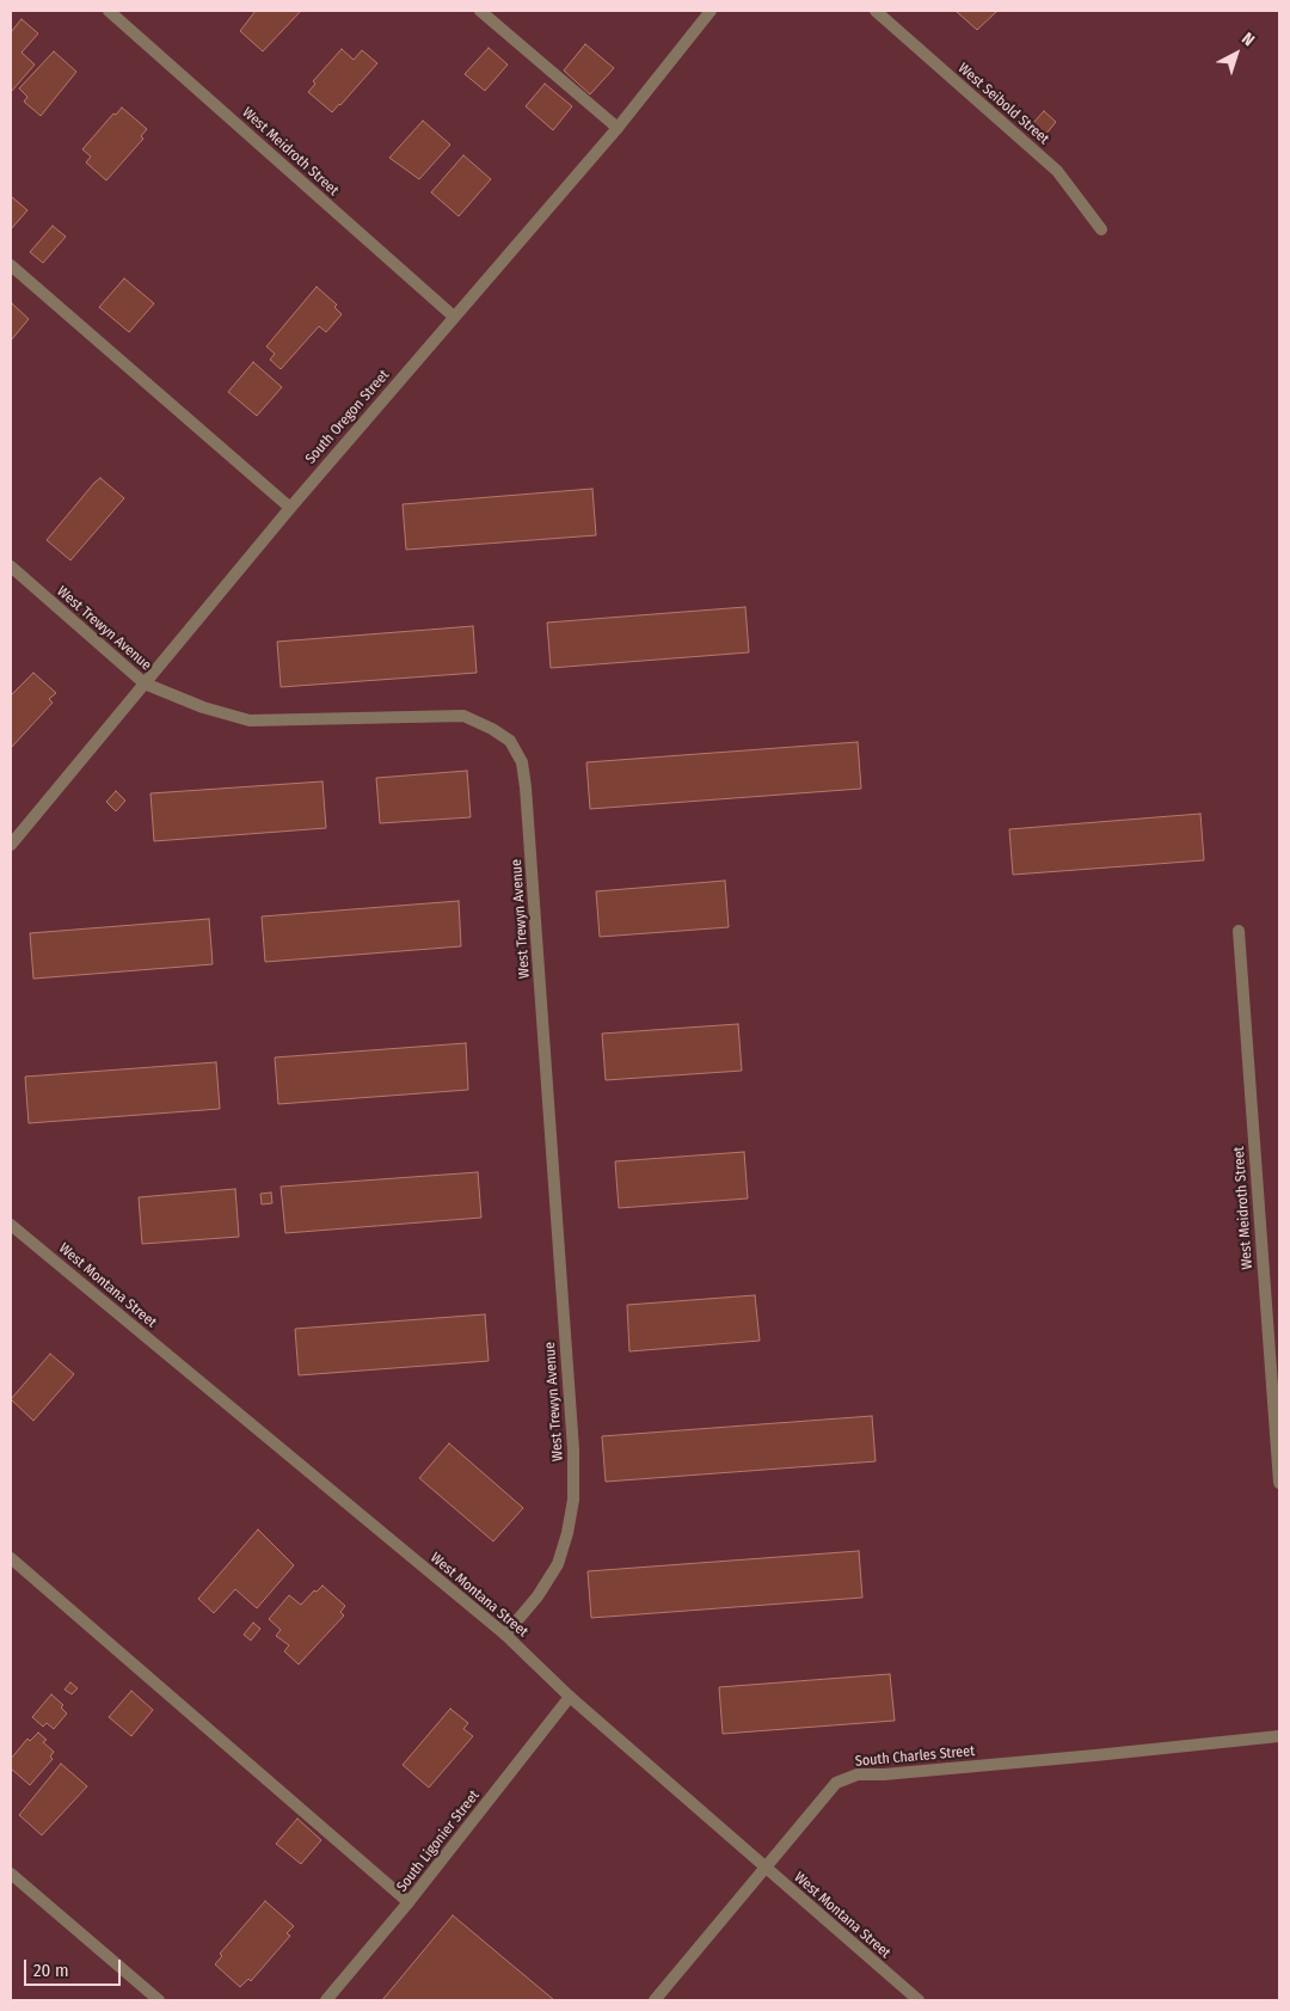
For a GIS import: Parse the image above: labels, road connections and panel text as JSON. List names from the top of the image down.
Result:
{
  "streets": {
    "street": [
      "West Seibold Street",
      "West Meidroth Street",
      "South Oregon Street",
      "West Trewyn Avenue",
      "West Montana Street",
      "South Charles Street",
      "South Ligonier Street"
    ]
  },
  "crossings": [
    ["West Meidroth Street", "South Oregon Street"],
    ["South Oregon Street", "West Trewyn Avenue"],
    ["West Trewyn Avenue", "West Montana Street"],
    ["West Montana Street", "South Charles Street"],
    ["West Montana Street", "South Ligonier Street"]
  ],
  "scale_bar": "20 m",
  "north": "top right"
}
